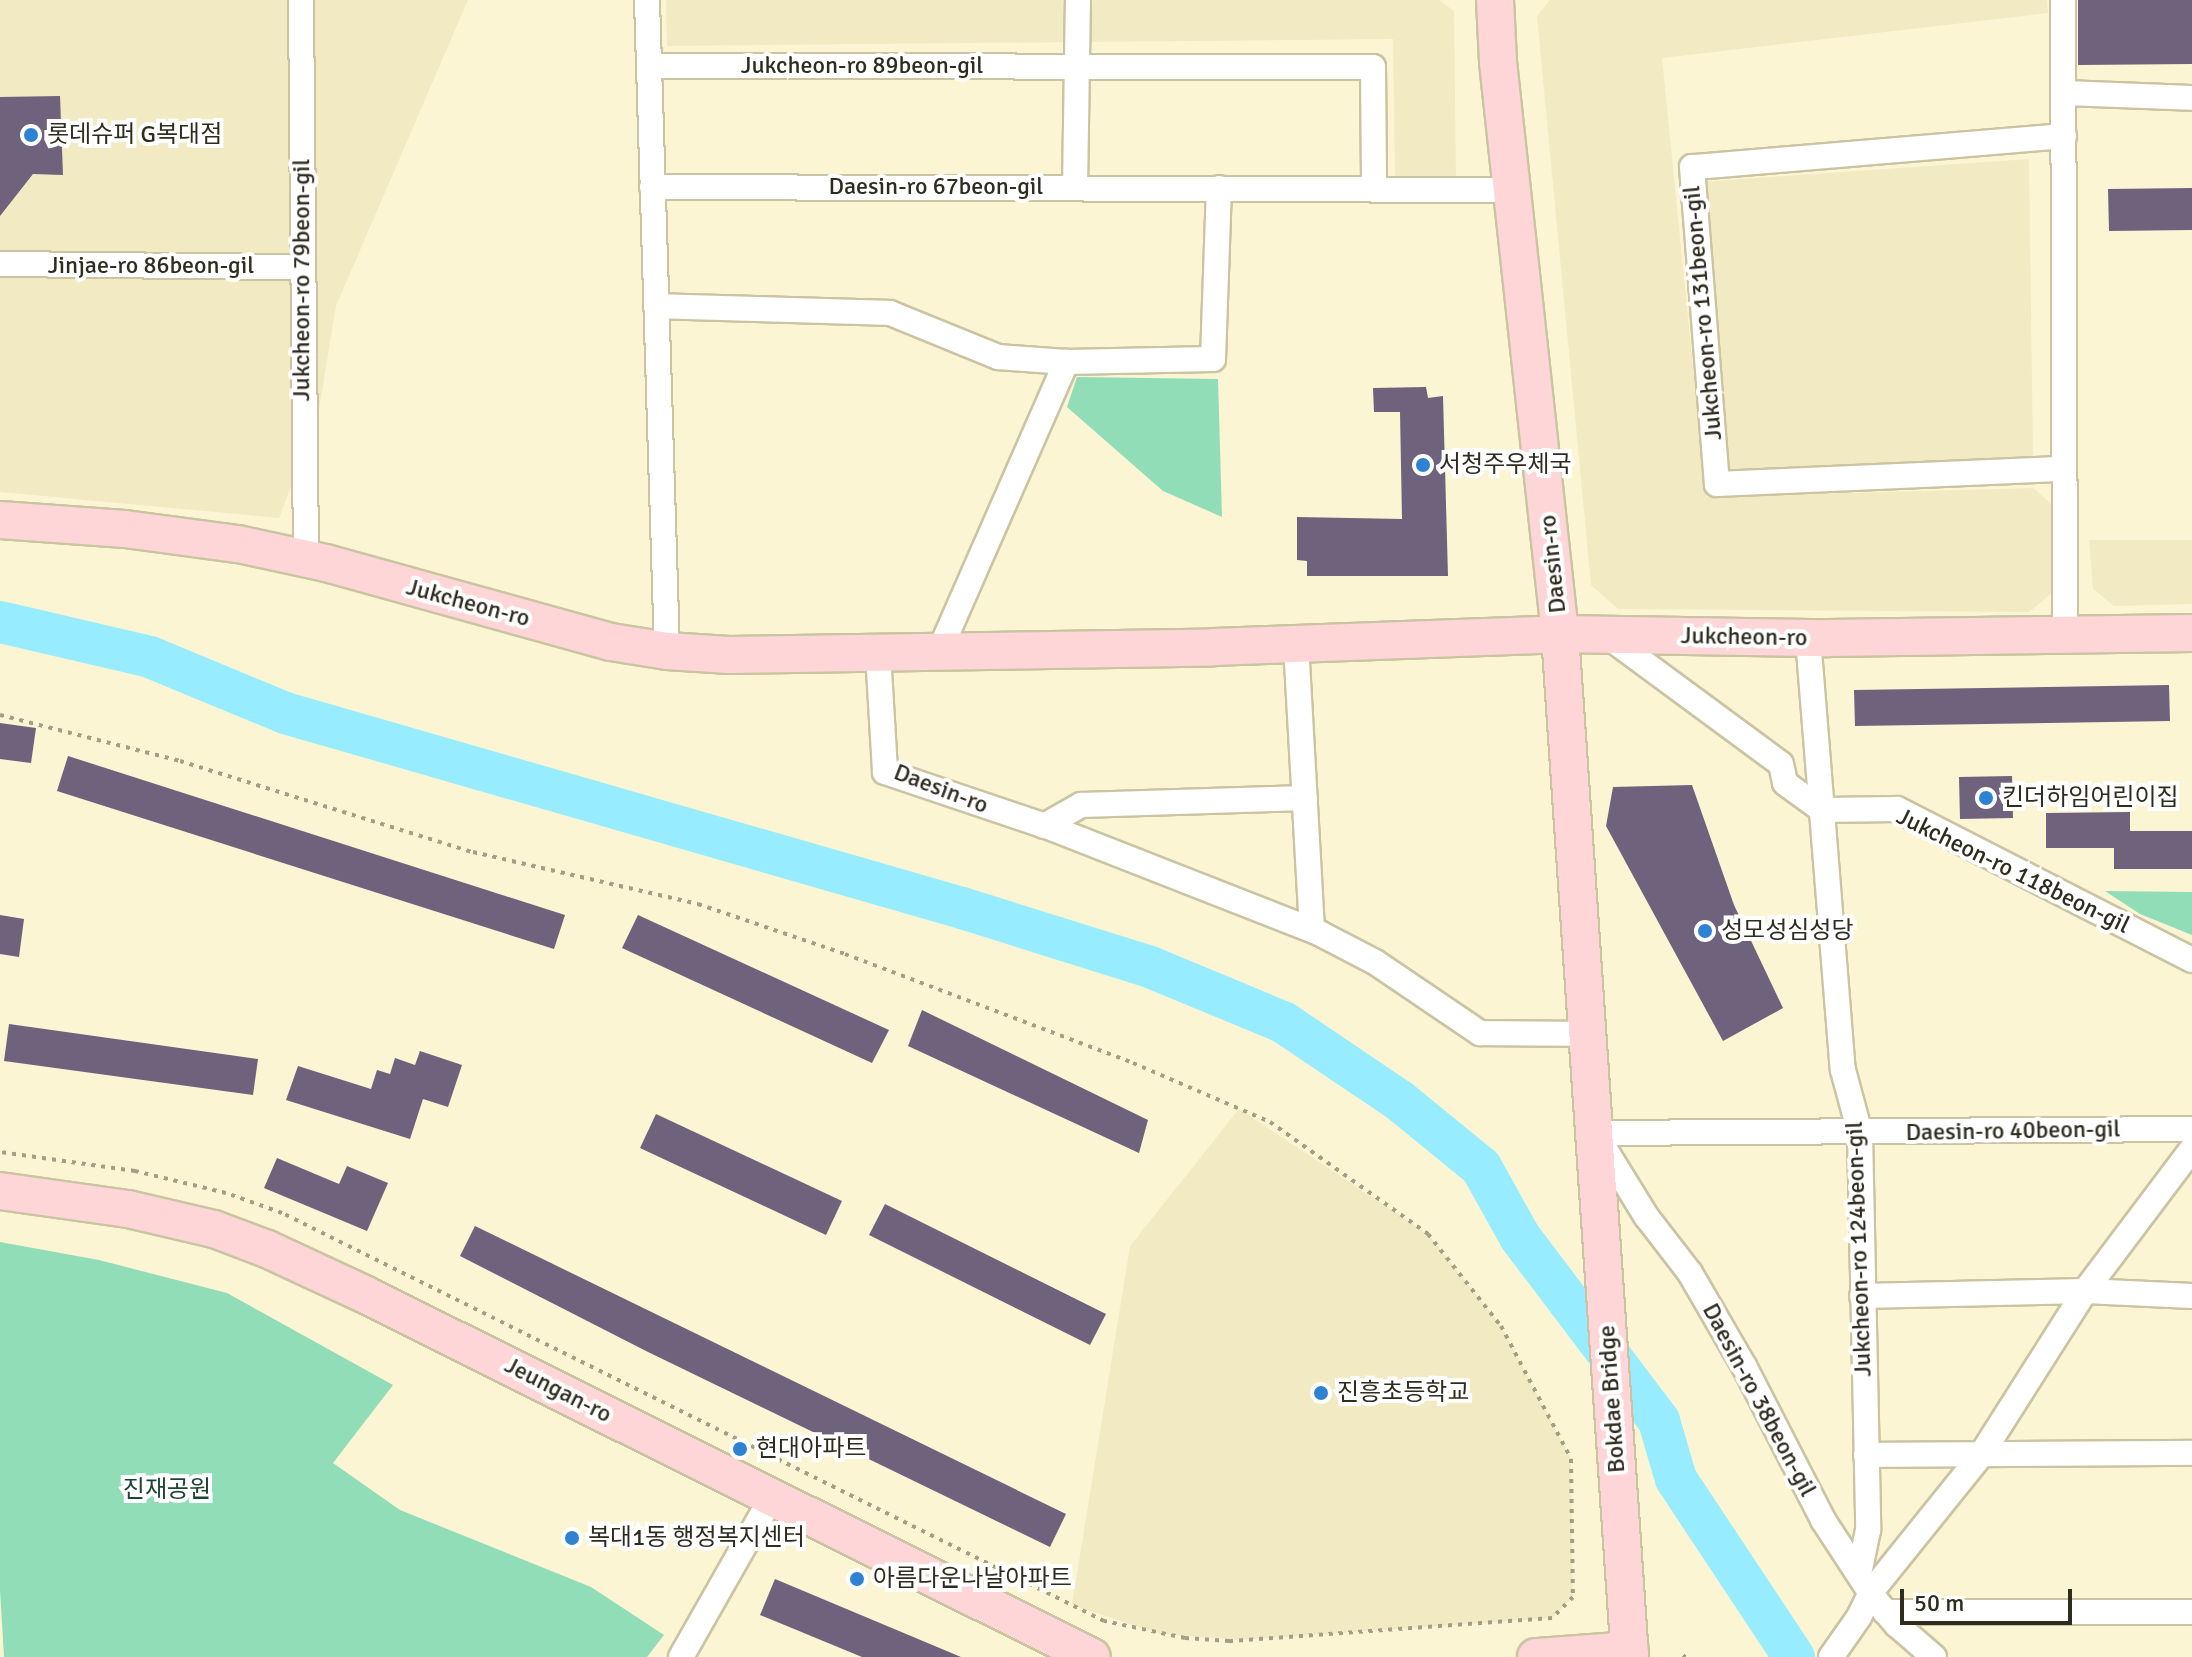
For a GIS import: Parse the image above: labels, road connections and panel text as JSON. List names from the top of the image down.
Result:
{
  "streets": {
    "street": [
      "Jukcheon-ro 89beon-gil",
      "Daesin-ro 67beon-gil",
      "Jinjae-ro 86beon-gil",
      "Jukcheon-ro 79beon-gil",
      "Jukcheon-ro 131beon-gil",
      "Daesin-ro",
      "Jukcheon-ro",
      "Jukcheon-ro 118beon-gil",
      "Daesin-ro 40beon-gil",
      "Jukcheon-ro 124beon-gil",
      "Jeungan-ro",
      "Bokdae Bridge",
      "Daesin-ro 38beon-gil"
    ]
  },
  "crossings": [
    ["Daesin-ro 67beon-gil", "Daesin-ro"],
    ["Jinjae-ro 86beon-gil", "Jukcheon-ro 79beon-gil"],
    ["Jukcheon-ro 79beon-gil", "Jukcheon-ro"],
    ["Daesin-ro", "Jukcheon-ro"],
    ["Daesin-ro", "Daesin-ro 40beon-gil"],
    ["Daesin-ro", "Bokdae Bridge"],
    ["Daesin-ro", "Daesin-ro 38beon-gil"],
    ["Jukcheon-ro", "Jukcheon-ro 124beon-gil"],
    ["Jukcheon-ro 118beon-gil", "Jukcheon-ro 124beon-gil"],
    ["Daesin-ro 40beon-gil", "Jukcheon-ro 124beon-gil"],
    ["Daesin-ro 40beon-gil", "Bokdae Bridge"],
    ["Daesin-ro 40beon-gil", "Daesin-ro 38beon-gil"],
    ["Jukcheon-ro 124beon-gil", "Daesin-ro 38beon-gil"],
    ["Bokdae Bridge", "Daesin-ro 38beon-gil"]
  ],
  "parks": ["진재공원"],
  "places": [
    "롯데슈퍼 G복대점",
    "서청주우체국",
    "킨더하임어린이집",
    "성모성심성당",
    "진흥초등학교",
    "현대아파트",
    "복대1동 행정복지센터",
    "아름다운나날아파트"
  ],
  "scale_bar": "50 m"
}
